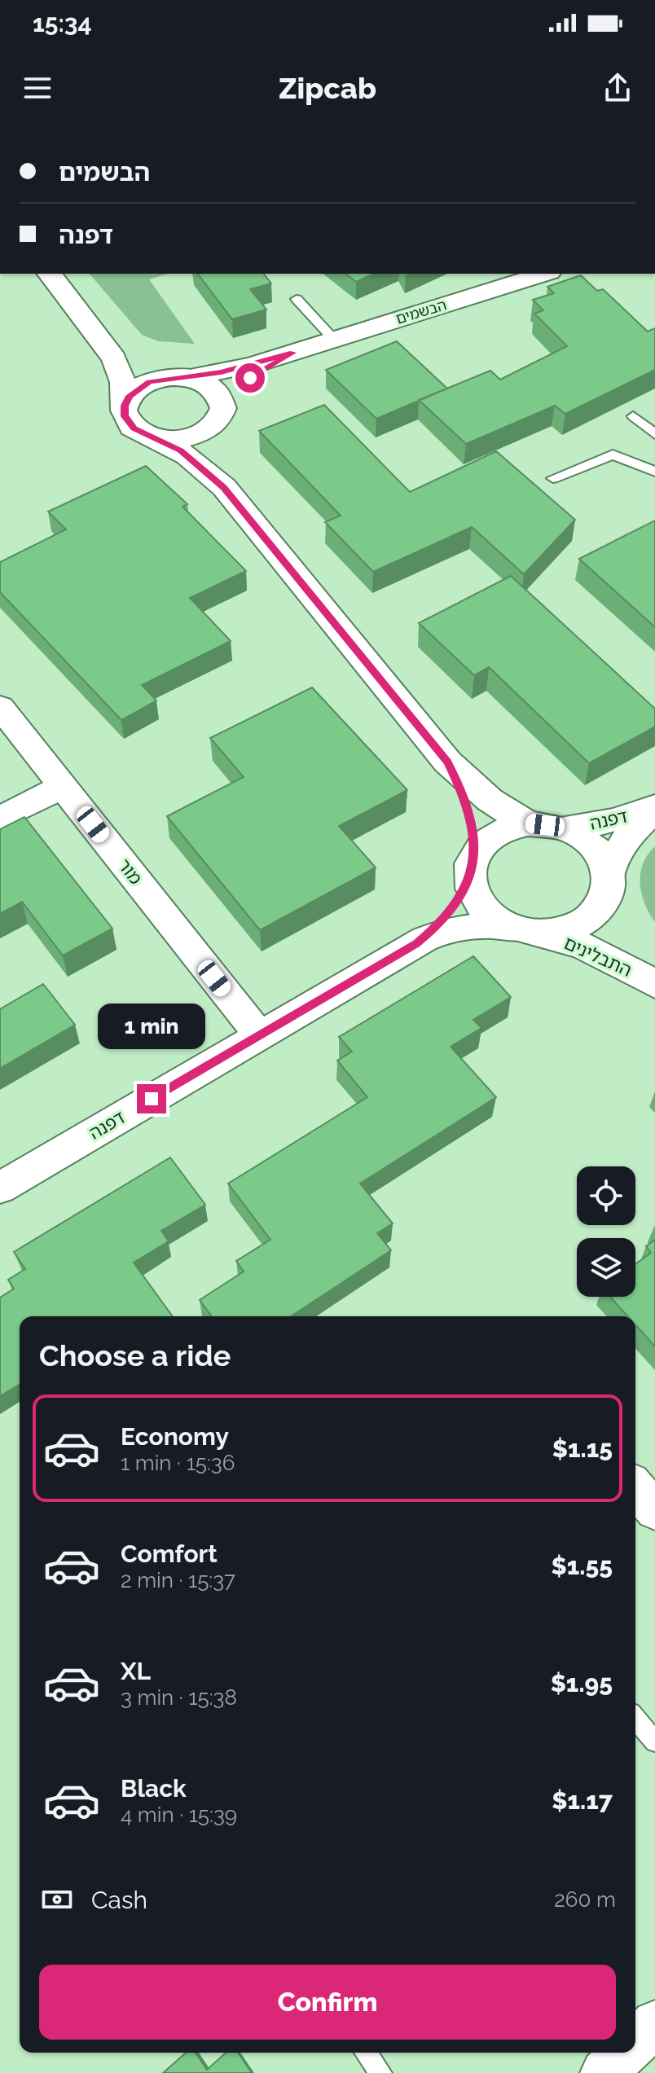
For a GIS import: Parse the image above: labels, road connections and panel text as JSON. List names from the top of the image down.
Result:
{
  "streets": {
    "street": [
      "הבשמים",
      "דפנה",
      "מור",
      "התבלינים"
    ]
  },
  "crossings": [
    ["דפנה", "מור"],
    ["דפנה", "התבלינים"]
  ],
  "page": {
    "status": "15:34",
    "header": "Zipcab",
    "banner": ["הבשמים", "דפנה"],
    "bubble": "1 min",
    "heading": "Choose a ride",
    "list": [
      {
        "name": "Economy",
        "note": "1 min · 15:36",
        "value": "$1.15"
      },
      {
        "name": "Comfort",
        "note": "2 min · 15:37",
        "value": "$1.55"
      },
      {
        "name": "XL",
        "note": "3 min · 15:38",
        "value": "$1.95"
      },
      {
        "name": "Black",
        "note": "4 min · 15:39",
        "value": "$1.17"
      }
    ],
    "pay": ["Cash", "260 m"],
    "buttons": "Confirm"
  }
}
